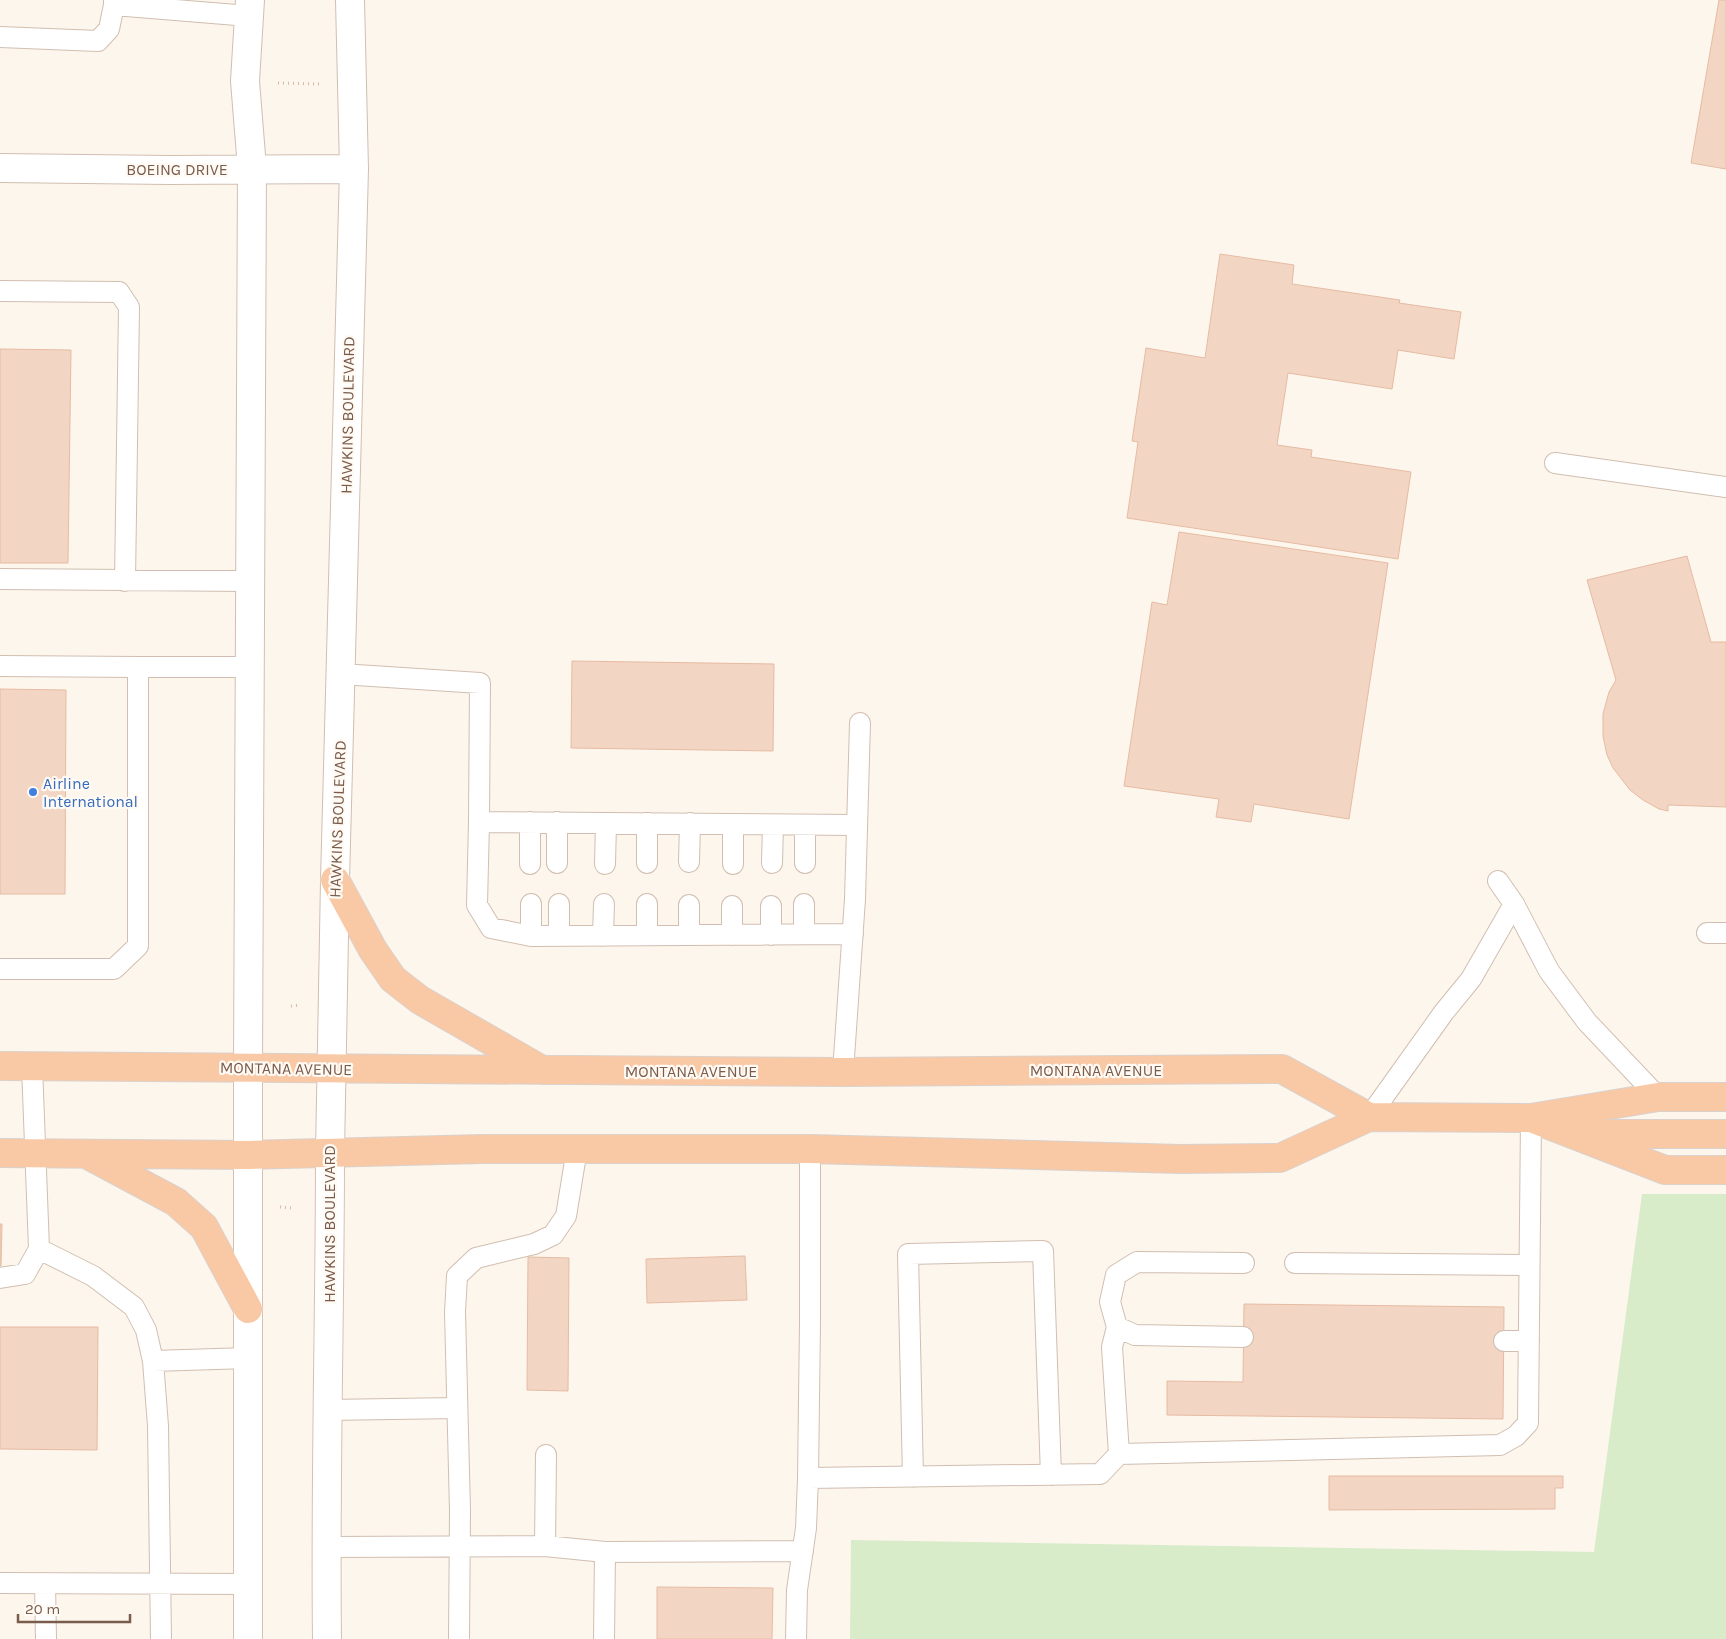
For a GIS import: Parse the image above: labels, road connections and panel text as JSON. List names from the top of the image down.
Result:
{
  "streets": {
    "highway": ["MONTANA AVENUE"],
    "street": ["BOEING DRIVE", "HAWKINS BOULEVARD"]
  },
  "crossings": [
    ["BOEING DRIVE", "HAWKINS BOULEVARD"],
    ["HAWKINS BOULEVARD", "MONTANA AVENUE"]
  ],
  "places": ["Airline International"],
  "scale_bar": "20 m"
}
